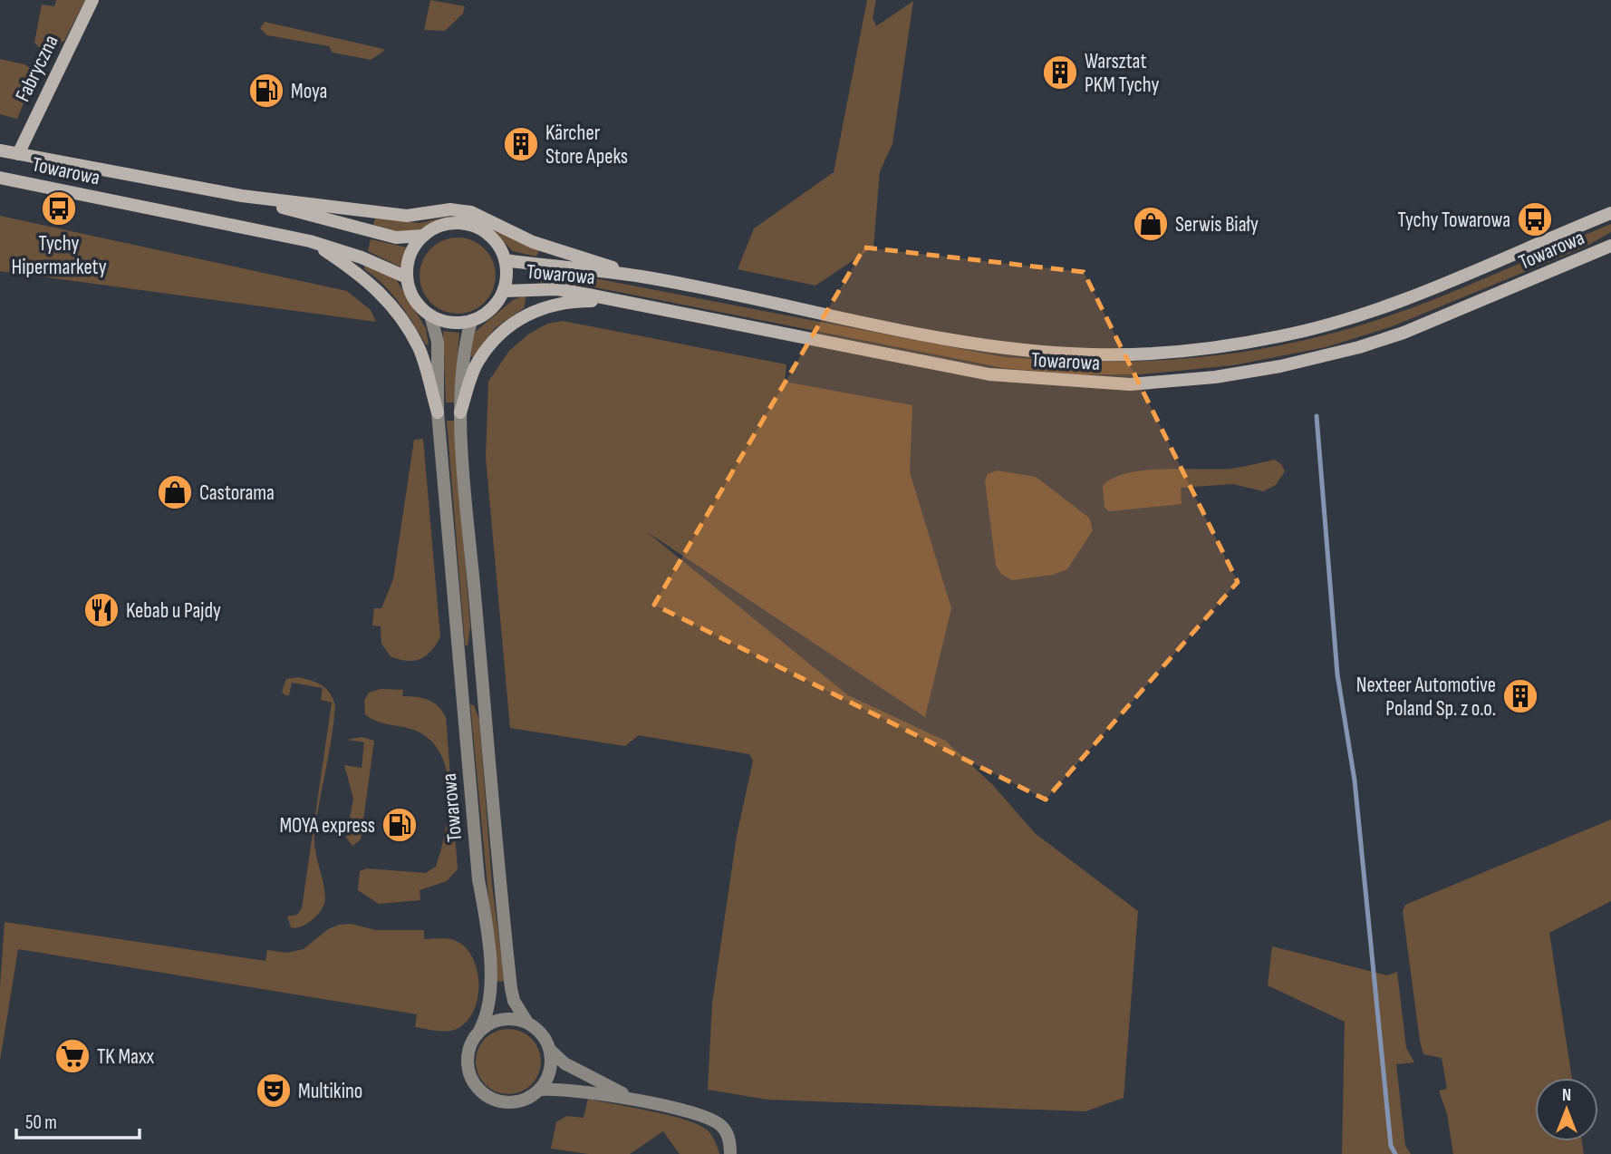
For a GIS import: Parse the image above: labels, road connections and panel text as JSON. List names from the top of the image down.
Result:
{
  "streets": {
    "street": ["Fabryczna", "Towarowa"]
  },
  "crossings": [
    ["Fabryczna", "Towarowa"]
  ],
  "places": {
    "building": ["Warsztat PKM Tychy", "Kärcher Store Apeks", "Nexteer Automotive Poland Sp. z o.o."],
    "fuel station": ["Moya", "MOYA express"],
    "bus stop": ["Tychy Hipermarkety", "Tychy Towarowa"],
    "shop": ["Serwis Biały", "Castorama"],
    "restaurant": ["Kebab u Pajdy"],
    "supermarket": ["TK Maxx"],
    "theatre": ["Multikino"]
  },
  "scale_bar": "50 m",
  "north": "top"
}
